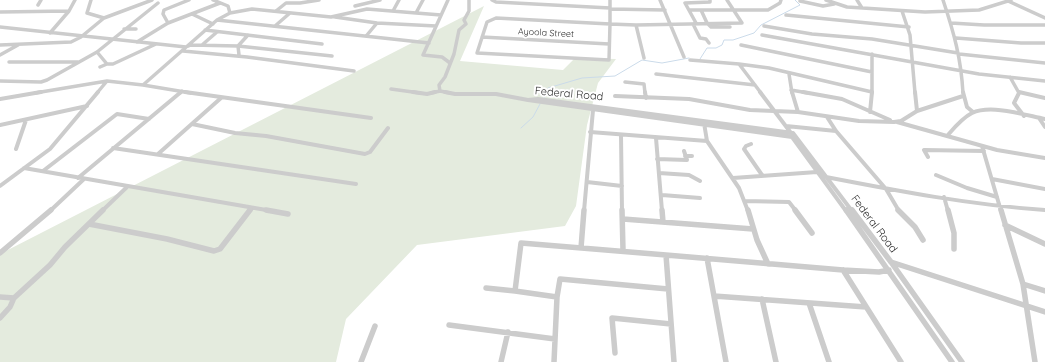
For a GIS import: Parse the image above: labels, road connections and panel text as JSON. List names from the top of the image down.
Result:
{
  "streets": {
    "street": ["Ayoola Street", "Federal Road"]
  }
}
